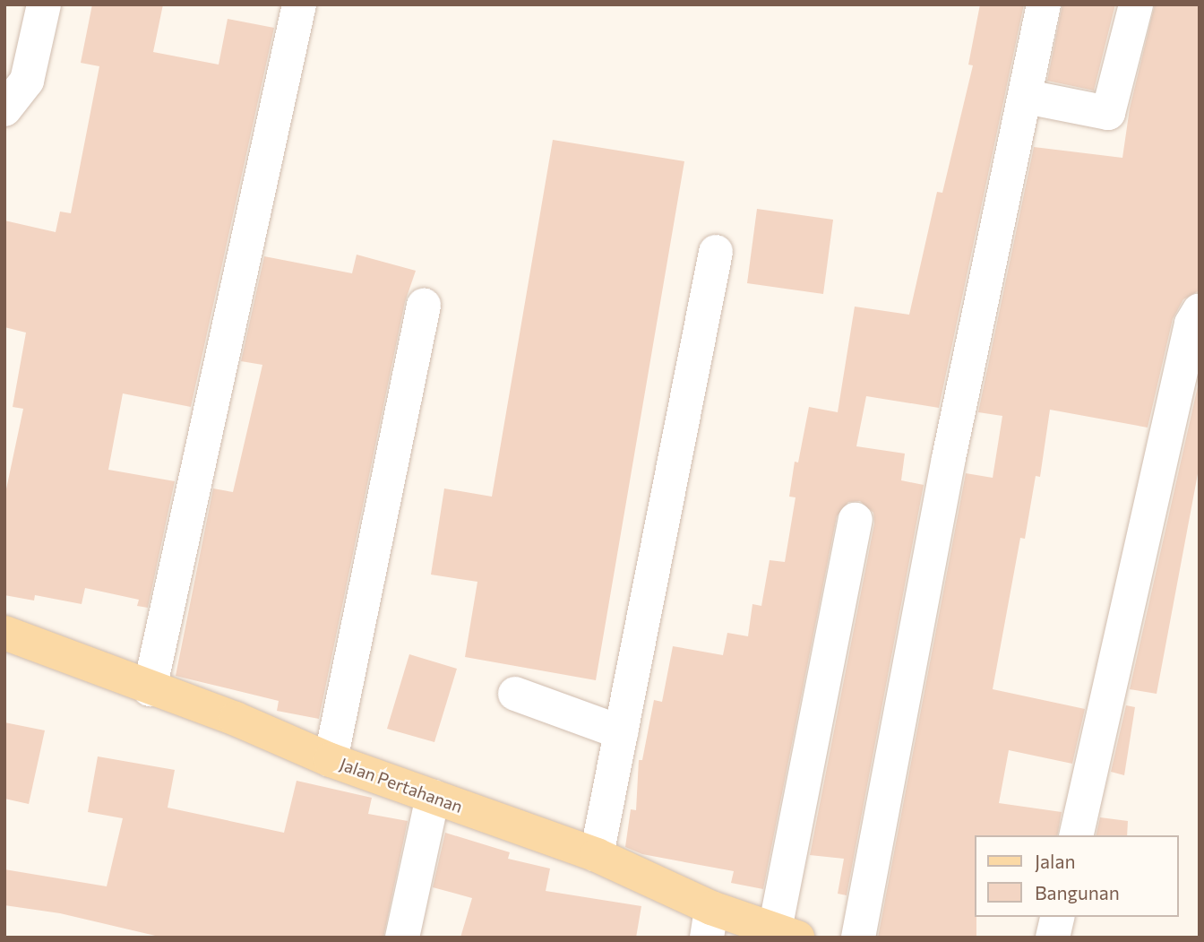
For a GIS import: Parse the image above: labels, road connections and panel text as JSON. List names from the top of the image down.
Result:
{
  "streets": {
    "main road": ["Jalan Pertahanan"]
  },
  "legend": ["Jalan", "Bangunan"]
}
